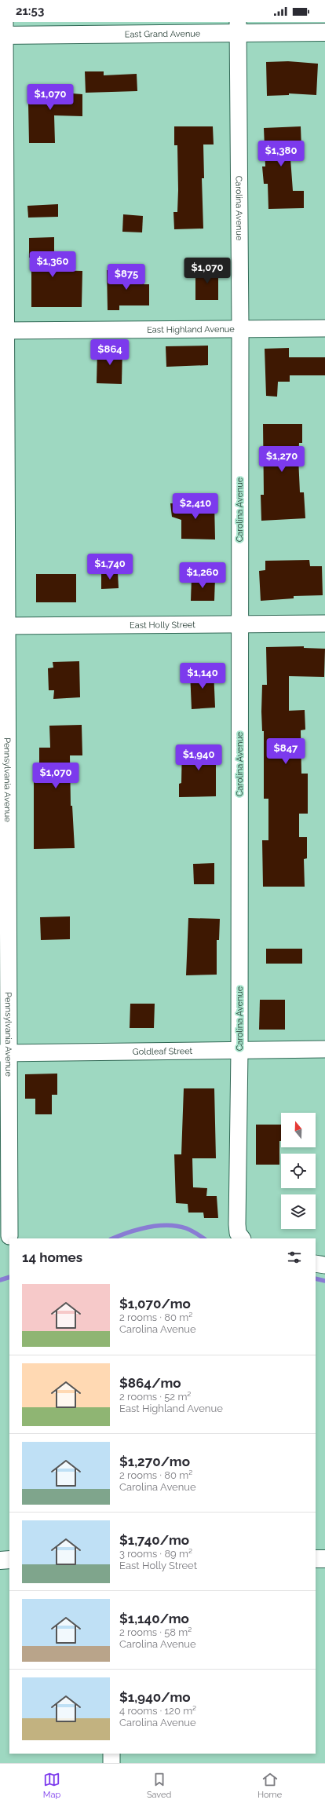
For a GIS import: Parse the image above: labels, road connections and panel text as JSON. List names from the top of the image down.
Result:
{
  "streets": {
    "main road": ["East Grand Avenue"],
    "street": [
      "Carolina Avenue",
      "East Highland Avenue",
      "East Holly Street",
      "Pennsylvania Avenue",
      "Goldleaf Street"
    ]
  },
  "crossings": [
    ["East Grand Avenue", "Carolina Avenue"],
    ["East Grand Avenue", "Pennsylvania Avenue"],
    ["Carolina Avenue", "East Highland Avenue"],
    ["Carolina Avenue", "East Holly Street"],
    ["Carolina Avenue", "Goldleaf Street"],
    ["East Highland Avenue", "Pennsylvania Avenue"],
    ["East Holly Street", "Pennsylvania Avenue"],
    ["Pennsylvania Avenue", "Goldleaf Street"]
  ],
  "north": "top",
  "page": {
    "status": "21:53",
    "price": [
      "$1,070",
      "$1,380",
      "$1,360",
      "$1,070",
      "$875",
      "$864",
      "$1,270",
      "$2,410",
      "$1,740",
      "$1,260",
      "$1,140",
      "$847",
      "$1,940",
      "$1,070"
    ],
    "heading": "14 homes",
    "list": [
      {
        "name": "$1,070/mo",
        "note": "2 rooms · 80 m² · Carolina Avenue"
      },
      {
        "name": "$864/mo",
        "note": "2 rooms · 52 m² · East Highland Avenue"
      },
      {
        "name": "$1,270/mo",
        "note": "2 rooms · 80 m² · Carolina Avenue"
      },
      {
        "name": "$1,740/mo",
        "note": "3 rooms · 89 m² · East Holly Street"
      },
      {
        "name": "$1,140/mo",
        "note": "2 rooms · 58 m² · Carolina Avenue"
      },
      {
        "name": "$1,940/mo",
        "note": "4 rooms · 120 m² · Carolina Avenue"
      }
    ],
    "tabs": ["Map", "Saved", "Home"]
  }
}
